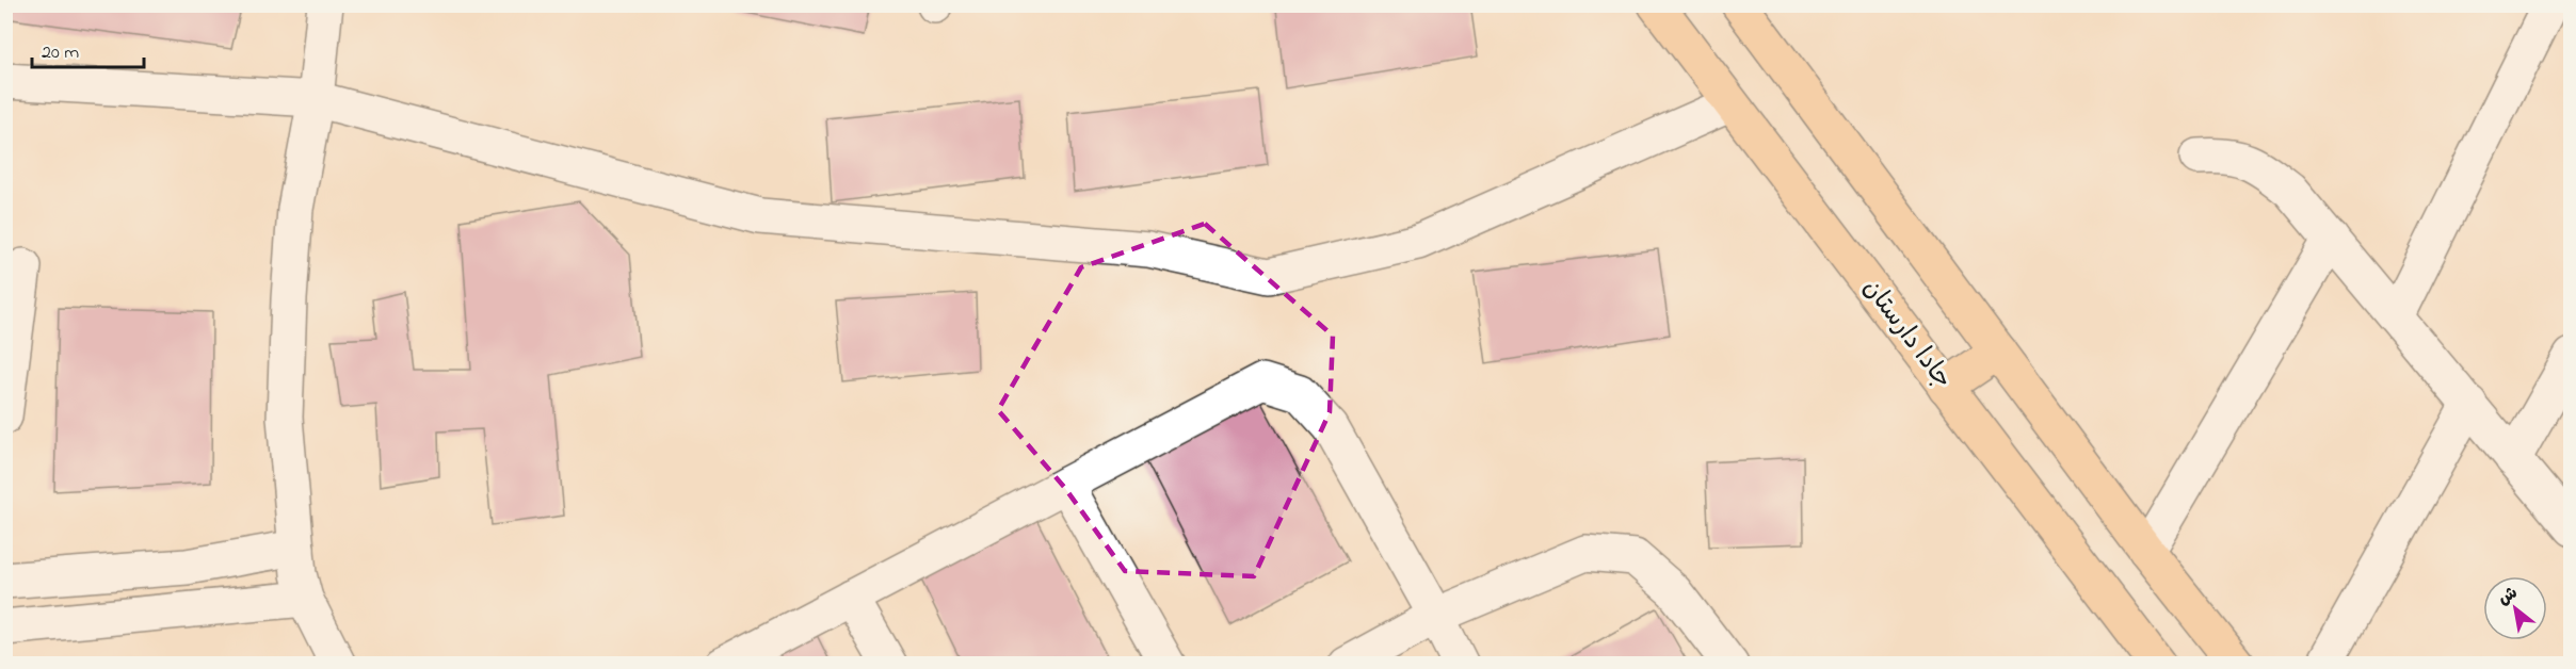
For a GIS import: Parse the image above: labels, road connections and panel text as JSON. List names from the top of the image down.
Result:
{
  "streets": {
    "main road": ["جادا دارستان"]
  },
  "scale_bar": "20 m",
  "north": "top left"
}
